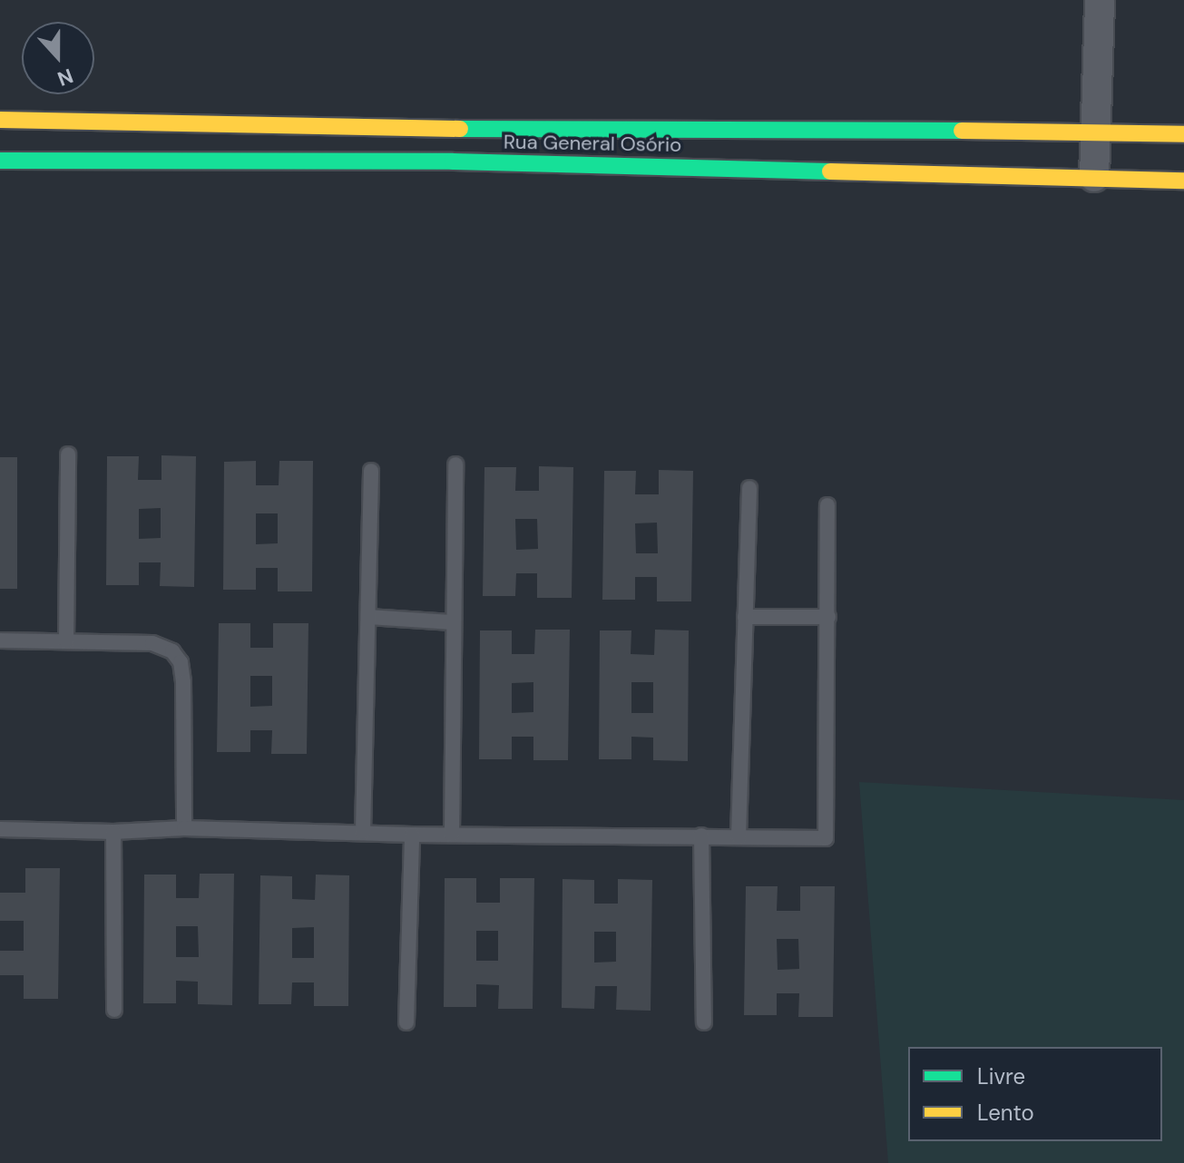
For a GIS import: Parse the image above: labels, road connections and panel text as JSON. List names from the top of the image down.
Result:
{
  "streets": {
    "street": ["Rua General Osório"]
  },
  "legend": ["Livre", "Lento"],
  "north": "bottom"
}
